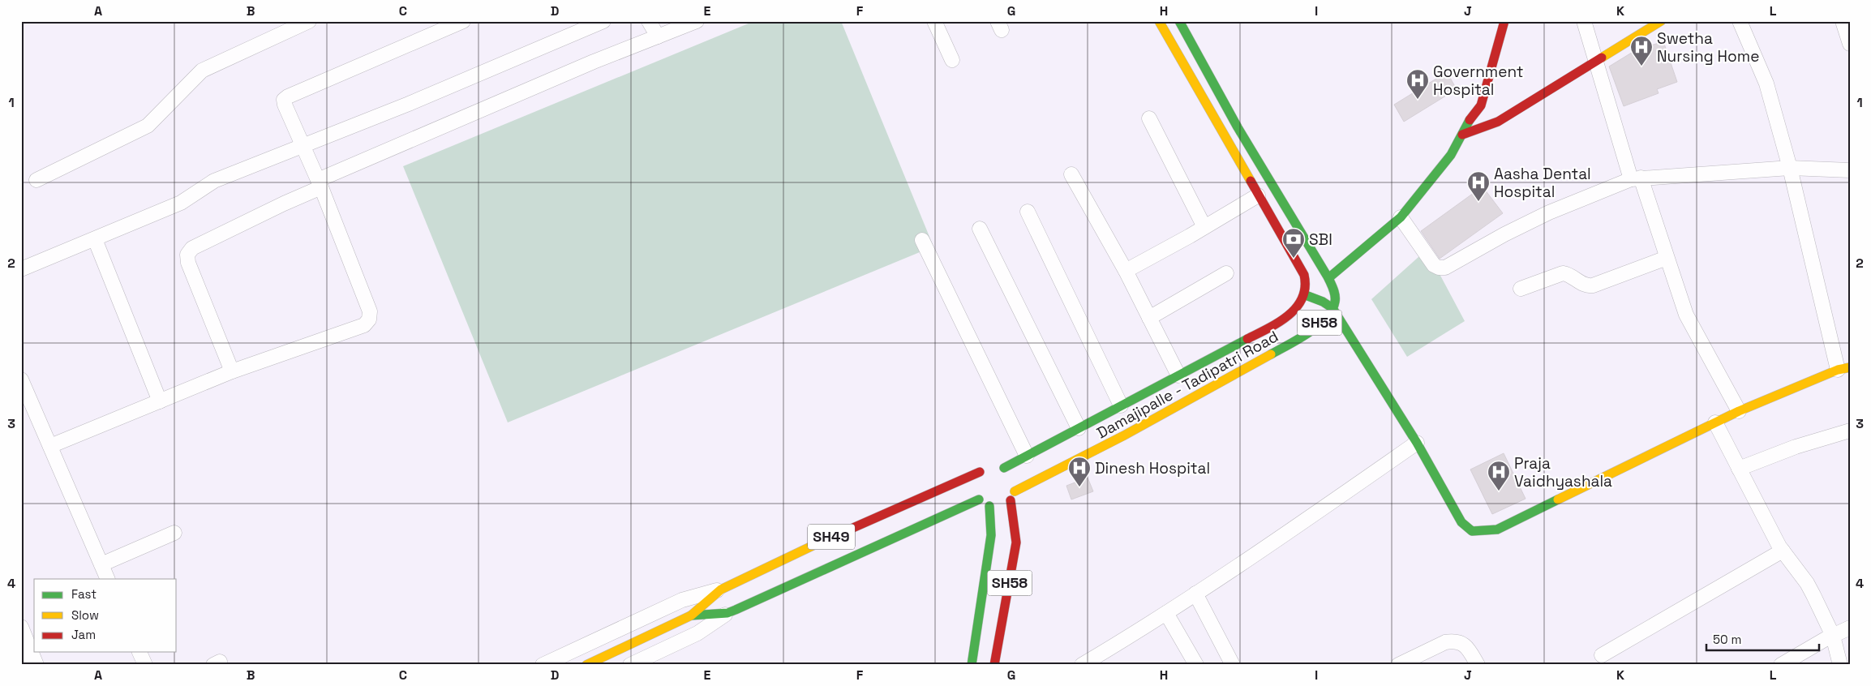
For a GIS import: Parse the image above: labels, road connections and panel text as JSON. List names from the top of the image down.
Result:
{
  "streets": {
    "main road": ["SH58", "Damajipalle - Tadipatri Road", "SH49"]
  },
  "crossings": [
    ["SH58", "Damajipalle - Tadipatri Road"],
    ["SH58", "SH49"],
    ["Damajipalle - Tadipatri Road", "SH49"]
  ],
  "places": {
    "hospital": [
      "Swetha Nursing Home",
      "Government Hospital",
      "Aasha Dental Hospital",
      "Dinesh Hospital",
      "Praja Vaidhyashala"
    ],
    "bank": ["SBI"]
  },
  "legend": ["Fast", "Slow", "Jam"],
  "scale_bar": "50 m",
  "grid": {
    "columns": [
      "A",
      "B",
      "C",
      "D",
      "E",
      "F",
      "G",
      "H",
      "I",
      "J",
      "K",
      "L"
    ],
    "rows": [
      "1",
      "2",
      "3",
      "4"
    ]
  }
}
